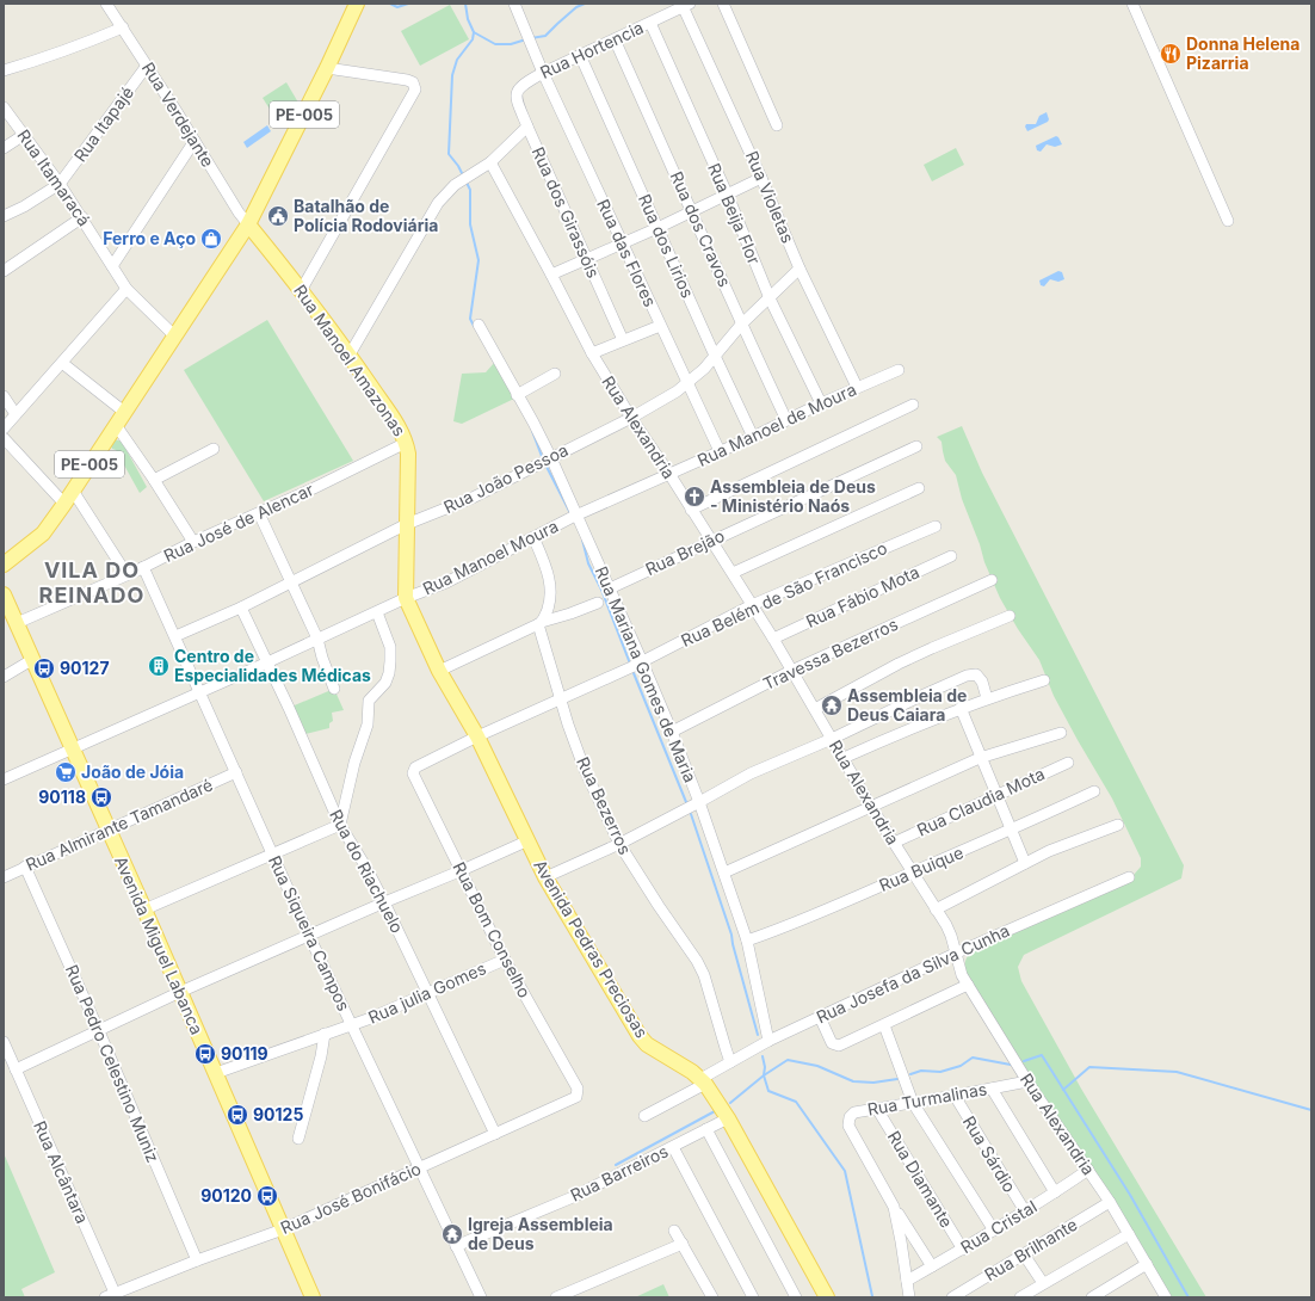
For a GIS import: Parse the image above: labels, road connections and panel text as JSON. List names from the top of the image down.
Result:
{
  "streets": {
    "main road": [
      "PE-005",
      "Rua Manoel Amazonas",
      "Avenida Miguel Labanca",
      "Avenida Pedras Preciosas"
    ],
    "street": [
      "Rua Hortencia",
      "Rua Verdejante",
      "Rua Itapajé",
      "Rua Itamaracá",
      "Rua Violetas",
      "Rua dos Girassóis",
      "Rua Beija Flor",
      "Rua dos Cravos",
      "Rua dos Lirios",
      "Rua das Flores",
      "Rua Manoel de Moura",
      "Rua Alexandria",
      "Rua João Pessoa",
      "Rua José de Alencar",
      "Rua Brejão",
      "Rua Manoel Moura",
      "Rua Belém de São Francisco",
      "Rua Fábio Mota",
      "Travessa Bezerros",
      "Rua Mariana Gomes de Maria",
      "Rua Claudia Mota",
      "Rua Bezerros",
      "Rua Almirante Tamandaré",
      "Rua Buique",
      "Rua do Riachuelo",
      "Rua Bom Conselho",
      "Rua Siqueira Campos",
      "Rua Josefa da Silva Cunha",
      "Rua julia Gomes",
      "Rua Pedro Celestino Muniz",
      "Rua Turmalinas",
      "Rua Sárdio",
      "Rua Alcântara",
      "Rua Barreiros",
      "Rua Diamante",
      "Rua José Bonifácio",
      "Rua Cristal",
      "Rua Brilhante"
    ]
  },
  "crossings": [
    ["Rua Hortencia", "Rua Violetas"],
    ["Rua Hortencia", "Rua dos Girassóis"],
    ["Rua Hortencia", "Rua Beija Flor"],
    ["Rua Hortencia", "Rua dos Cravos"],
    ["Rua Hortencia", "Rua dos Lirios"],
    ["Rua Hortencia", "Rua das Flores"],
    ["Rua Verdejante", "PE-005"],
    ["Rua Verdejante", "Rua Itapajé"],
    ["Rua Verdejante", "Rua Manoel Amazonas"],
    ["PE-005", "Rua Itamaracá"],
    ["PE-005", "Rua Manoel Amazonas"],
    ["Rua Itapajé", "Rua Itamaracá"],
    ["Rua Violetas", "Rua Manoel de Moura"],
    ["Rua Violetas", "Rua João Pessoa"],
    ["Rua Beija Flor", "Rua Manoel de Moura"],
    ["Rua Beija Flor", "Rua João Pessoa"],
    ["Rua dos Cravos", "Rua Manoel de Moura"],
    ["Rua dos Cravos", "Rua João Pessoa"],
    ["Rua dos Lirios", "Rua Manoel de Moura"],
    ["Rua dos Lirios", "Rua João Pessoa"],
    ["Rua das Flores", "Rua Manoel de Moura"],
    ["Rua das Flores", "Rua João Pessoa"],
    ["Rua Manoel Amazonas", "Rua João Pessoa"],
    ["Rua Manoel Amazonas", "Rua José de Alencar"],
    ["Rua Manoel Amazonas", "Rua Manoel Moura"],
    ["Rua Manoel Amazonas", "Avenida Pedras Preciosas"],
    ["Rua Manoel de Moura", "Rua Alexandria"],
    ["Rua Manoel de Moura", "Rua Manoel Moura"],
    ["Rua Manoel de Moura", "Rua Mariana Gomes de Maria"],
    ["Rua Alexandria", "Rua João Pessoa"],
    ["Rua Alexandria", "Rua Brejão"],
    ["Rua Alexandria", "Rua Belém de São Francisco"],
    ["Rua Alexandria", "Rua Fábio Mota"],
    ["Rua Alexandria", "Travessa Bezerros"],
    ["Rua Alexandria", "Rua Claudia Mota"],
    ["Rua Alexandria", "Rua Buique"],
    ["Rua Alexandria", "Rua Josefa da Silva Cunha"],
    ["Rua Alexandria", "Rua Turmalinas"],
    ["Rua Alexandria", "Rua Cristal"],
    ["Rua Alexandria", "Rua Brilhante"],
    ["Rua João Pessoa", "Rua Mariana Gomes de Maria"],
    ["Rua João Pessoa", "Rua do Riachuelo"],
    ["Rua João Pessoa", "Rua Siqueira Campos"],
    ["Rua José de Alencar", "Rua Siqueira Campos"],
    ["Rua José de Alencar", "Avenida Miguel Labanca"],
    ["Rua Brejão", "Rua Mariana Gomes de Maria"],
    ["Rua Manoel Moura", "Rua Mariana Gomes de Maria"],
    ["Rua Manoel Moura", "Rua do Riachuelo"],
    ["Rua Manoel Moura", "Rua Siqueira Campos"],
    ["Rua Manoel Moura", "Avenida Miguel Labanca"],
    ["Rua Manoel Moura", "Avenida Pedras Preciosas"],
    ["Rua Belém de São Francisco", "Rua Mariana Gomes de Maria"],
    ["Rua Belém de São Francisco", "Rua Bezerros"],
    ["Rua Belém de São Francisco", "Rua Bom Conselho"],
    ["Rua Belém de São Francisco", "Avenida Pedras Preciosas"],
    ["Travessa Bezerros", "Rua Mariana Gomes de Maria"],
    ["Rua Mariana Gomes de Maria", "Rua Buique"],
    ["Rua Mariana Gomes de Maria", "Rua Josefa da Silva Cunha"],
    ["Rua Bezerros", "Rua Josefa da Silva Cunha"],
    ["Rua Almirante Tamandaré", "Rua Siqueira Campos"],
    ["Rua Almirante Tamandaré", "Avenida Miguel Labanca"],
    ["Rua Almirante Tamandaré", "Rua Pedro Celestino Muniz"],
    ["Rua do Riachuelo", "Rua julia Gomes"],
    ["Rua do Riachuelo", "Rua José Bonifácio"],
    ["Rua Bom Conselho", "Rua julia Gomes"],
    ["Rua Bom Conselho", "Rua José Bonifácio"],
    ["Rua Siqueira Campos", "Rua julia Gomes"],
    ["Rua Siqueira Campos", "Rua Barreiros"],
    ["Rua Siqueira Campos", "Rua José Bonifácio"],
    ["Avenida Miguel Labanca", "Rua julia Gomes"],
    ["Avenida Miguel Labanca", "Rua José Bonifácio"],
    ["Avenida Pedras Preciosas", "Rua Josefa da Silva Cunha"],
    ["Avenida Pedras Preciosas", "Rua Barreiros"],
    ["Rua Pedro Celestino Muniz", "Rua José Bonifácio"],
    ["Rua Turmalinas", "Rua Sárdio"],
    ["Rua Turmalinas", "Rua Diamante"],
    ["Rua Turmalinas", "Rua Cristal"],
    ["Rua Sárdio", "Rua Cristal"],
    ["Rua Alcântara", "Rua José Bonifácio"],
    ["Rua Diamante", "Rua Cristal"]
  ],
  "districts": ["VILA DO REINADO"],
  "places": {
    "restaurant": ["Donna Helena Pizarria"],
    "public building": ["Batalhão de Polícia Rodoviária"],
    "shop": ["Ferro e Aço"],
    "church": ["Assembleia de Deus - Ministério Naós"],
    "building": ["Centro de Especialidades Médicas"],
    "bus stop": [
      "90127",
      "90118",
      "90119",
      "90125",
      "90120"
    ],
    "temple": ["Assembleia de Deus Caiara", "Igreja Assembleia de Deus"],
    "supermarket": ["João de Jóia"]
  }
}
